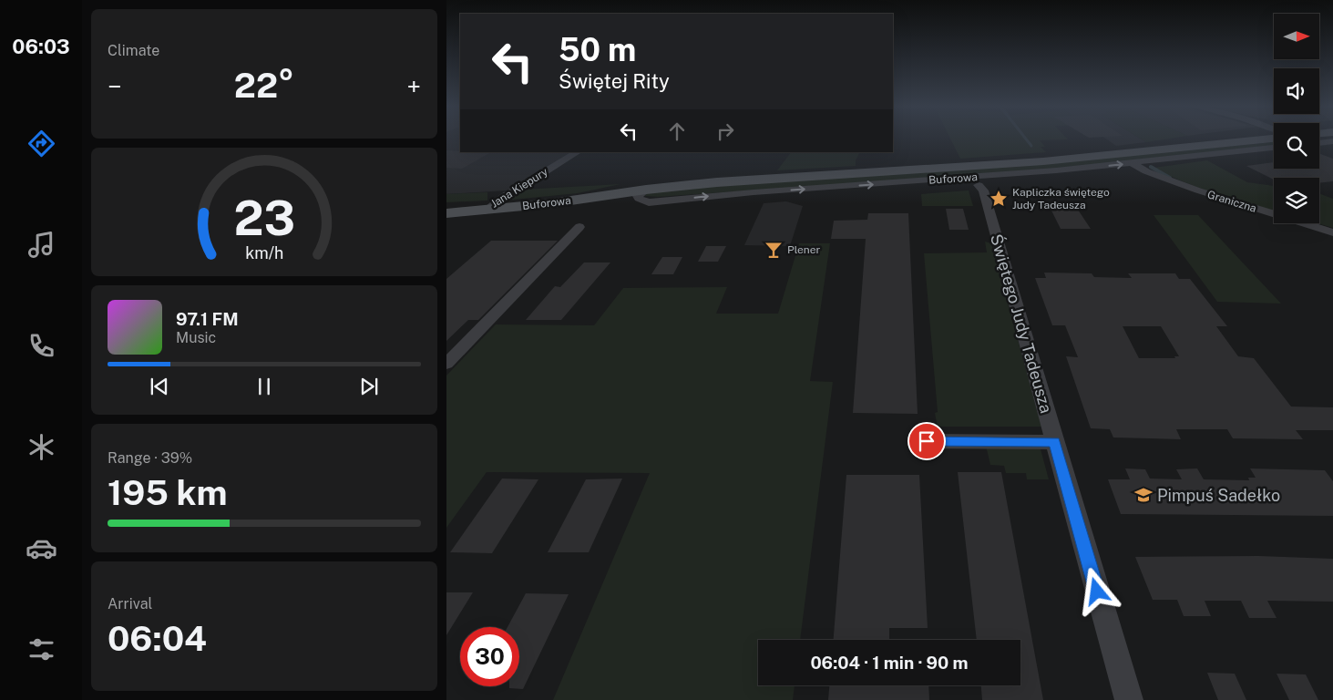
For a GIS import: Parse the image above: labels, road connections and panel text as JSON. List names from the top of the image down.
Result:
{
  "streets": {
    "main road": ["Buforowa"],
    "street": ["Jana Kiepury", "Graniczna", "Świętego Judy Tadeusza"]
  },
  "crossings": [
    ["Buforowa", "Jana Kiepury"],
    ["Buforowa", "Graniczna"]
  ],
  "places": {
    "place": ["Kapliczka świętego Judy Tadeusza"],
    "bar": ["Plener"],
    "school or university": ["Pimpuś Sadełko"]
  },
  "north": "right",
  "page": {
    "tabs": "06:03",
    "tile": [
      "Climate",
      ["Range · 39%", "195 km"],
      ["Arrival", "06:04"]
    ],
    "turn": ["50 m", "Świętej Rity"],
    "heat": ["−", "22°", "+"],
    "song": ["97.1 FM", "Music"],
    "limit": "30",
    "trip": "06:04 · 1 min · 90 m",
    "gauge": ["23", "km/h"]
  }
}
